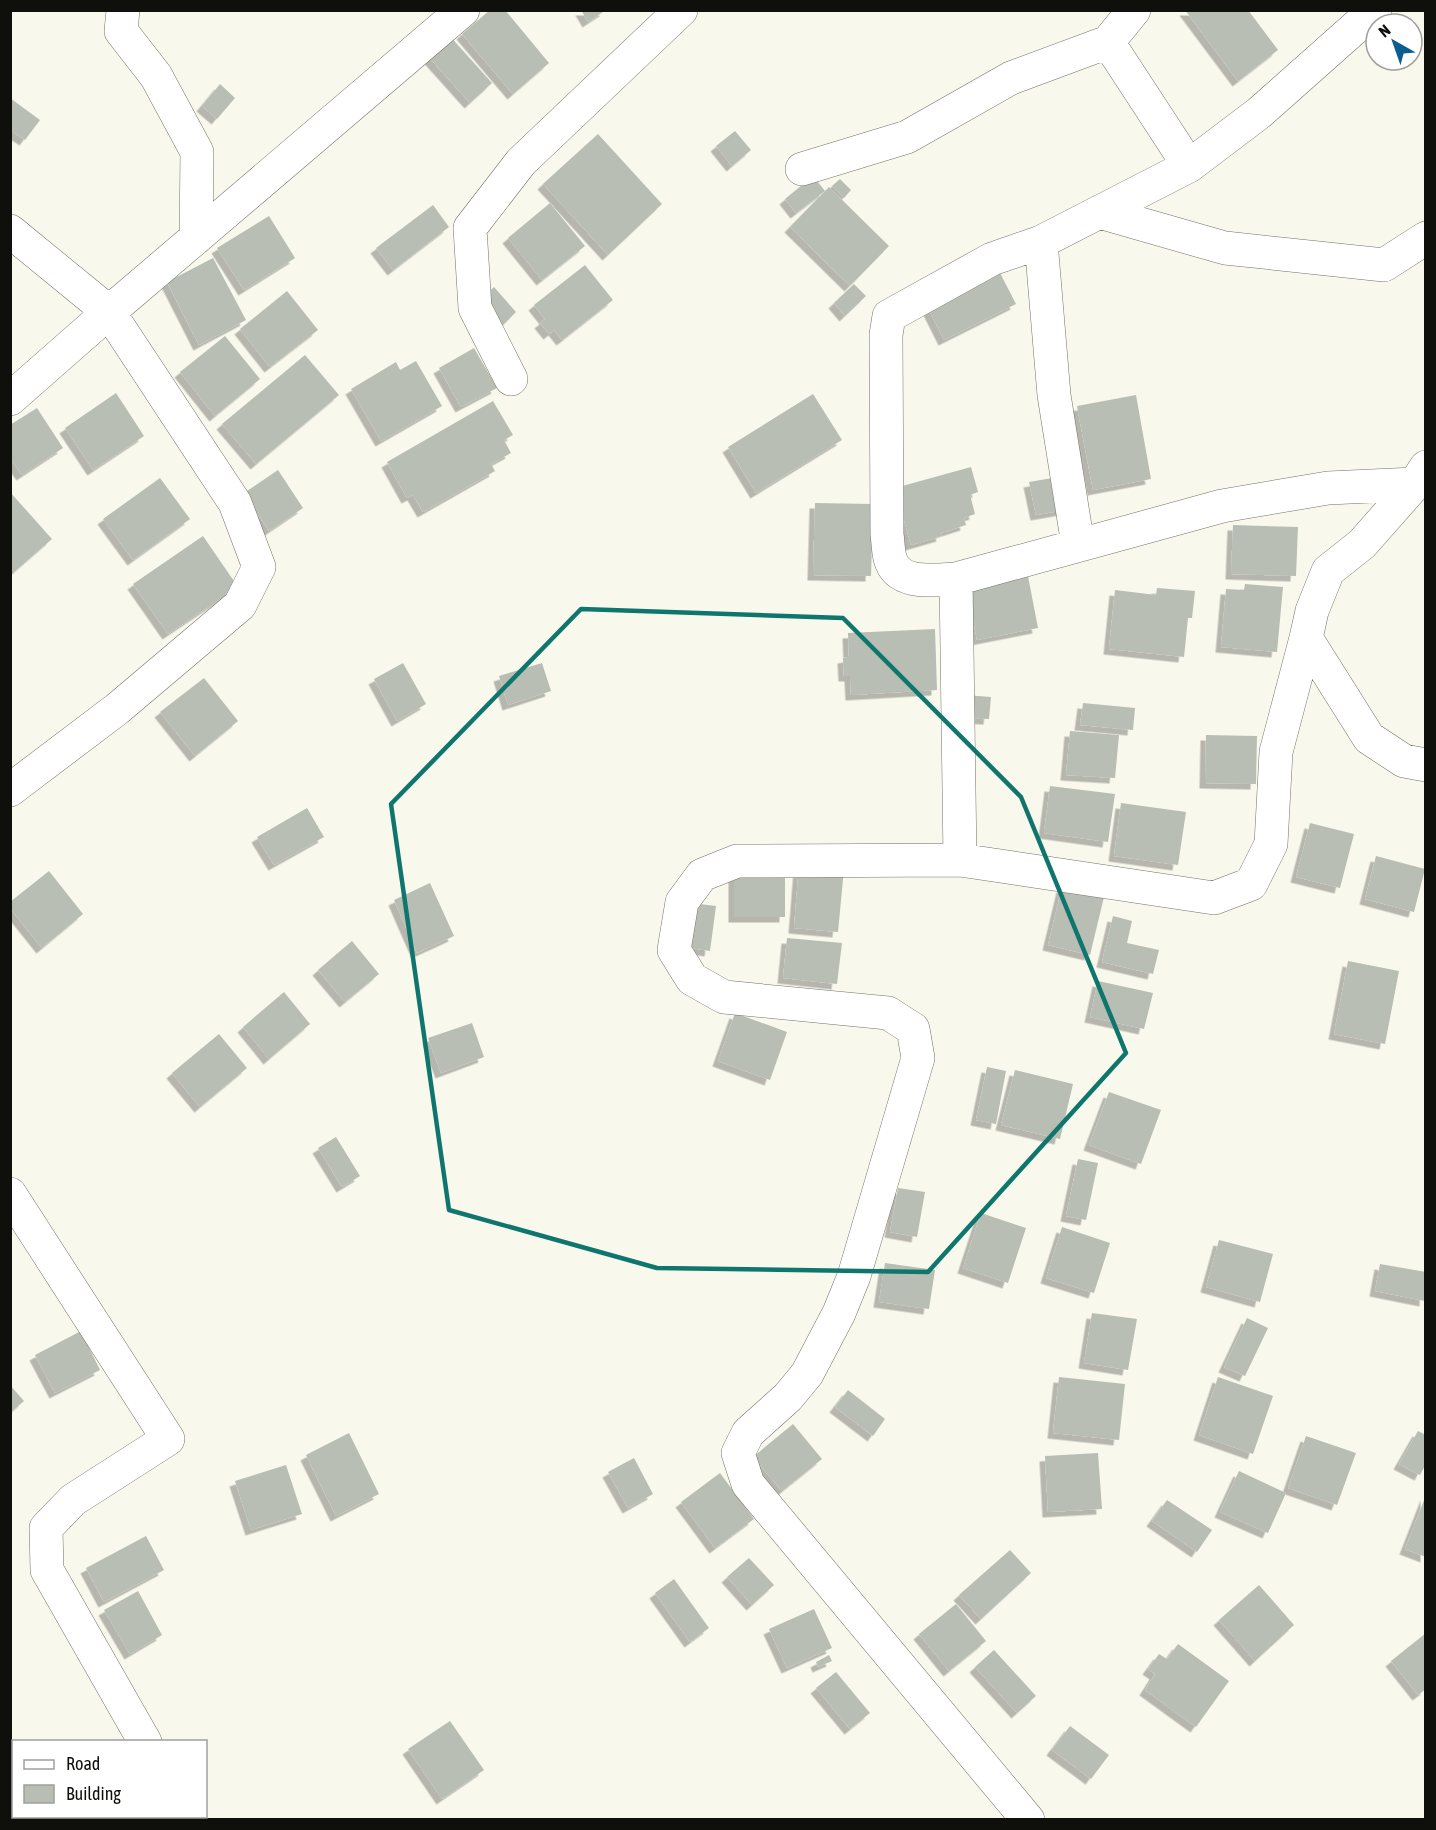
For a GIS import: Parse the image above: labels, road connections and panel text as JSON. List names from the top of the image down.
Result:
{
  "legend": ["Road", "Building"],
  "north": "top left"
}
